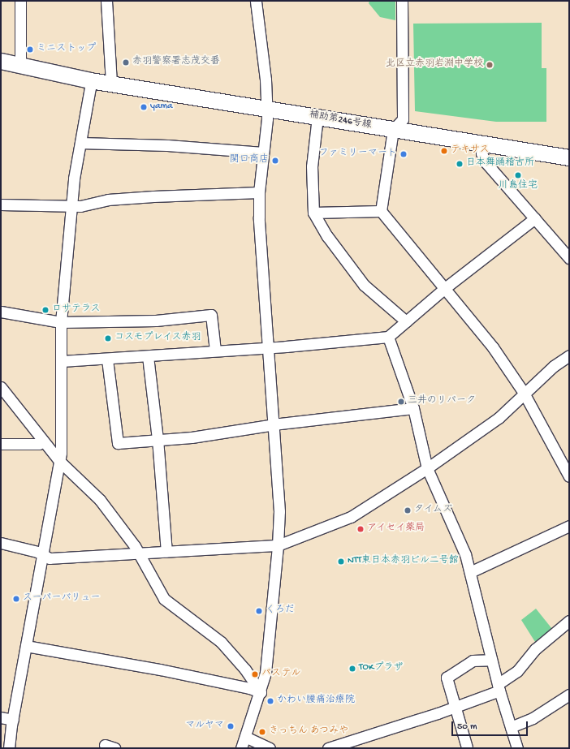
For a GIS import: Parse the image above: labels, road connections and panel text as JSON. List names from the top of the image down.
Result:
{
  "streets": {
    "street": ["補助第246号線"]
  },
  "places": [
    "ミニストップ",
    "赤羽警察署志茂交番",
    "北区立赤羽岩淵中学校",
    "yama",
    "テキサス",
    "ファミリーマート",
    "関口商店",
    "日本舞踊稽古所",
    "川島住宅",
    "ロサテラス",
    "コスモプレイス赤羽",
    "三井のリパーク",
    "タイムズ",
    "アイセイ薬局",
    "NTT東日本赤羽ビル二号館",
    "スーパーバリュー",
    "くろだ",
    "TOKプラザ",
    "パステル",
    "かわい腰痛治療院",
    "マルヤマ",
    "きっちん あつみや"
  ],
  "scale_bar": "50 m"
}
